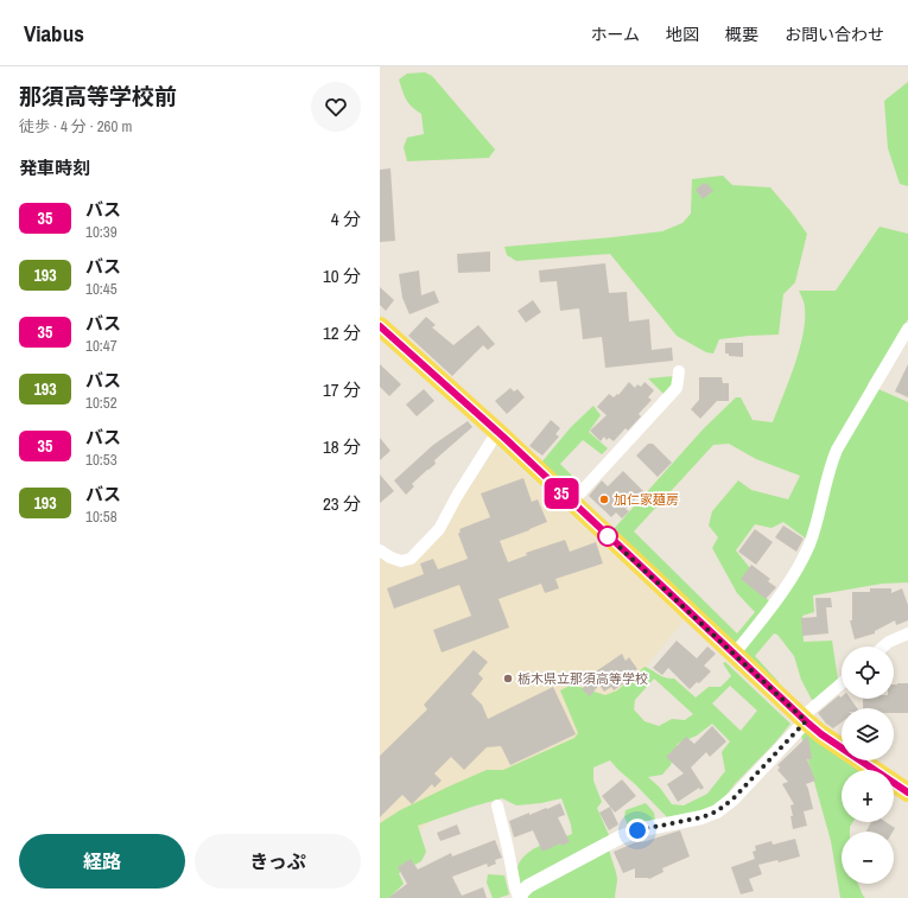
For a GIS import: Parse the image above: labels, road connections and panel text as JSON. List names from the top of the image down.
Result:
{
  "places": ["加仁家麺房", "栃木県立那須高等学校"],
  "lines": ["bus line 35"],
  "page": {
    "header": "Viabus",
    "nav": [
      "ホーム",
      "地図",
      "概要",
      "お問い合わせ"
    ],
    "heading": [
      ["那須高等学校前", "徒歩 · 4 分 · 260 m"],
      "発車時刻"
    ],
    "on_map": "35",
    "list": [
      {
        "mark": "35",
        "name": "バス",
        "note": "10:39",
        "value": "4 分"
      },
      {
        "mark": "193",
        "name": "バス",
        "note": "10:45",
        "value": "10 分"
      },
      {
        "mark": "35",
        "name": "バス",
        "note": "10:47",
        "value": "12 分"
      },
      {
        "mark": "193",
        "name": "バス",
        "note": "10:52",
        "value": "17 分"
      },
      {
        "mark": "35",
        "name": "バス",
        "note": "10:53",
        "value": "18 分"
      },
      {
        "mark": "193",
        "name": "バス",
        "note": "10:58",
        "value": "23 分"
      }
    ],
    "map_buttons": ["+", "−"],
    "buttons": ["経路", "きっぷ"]
  }
}
